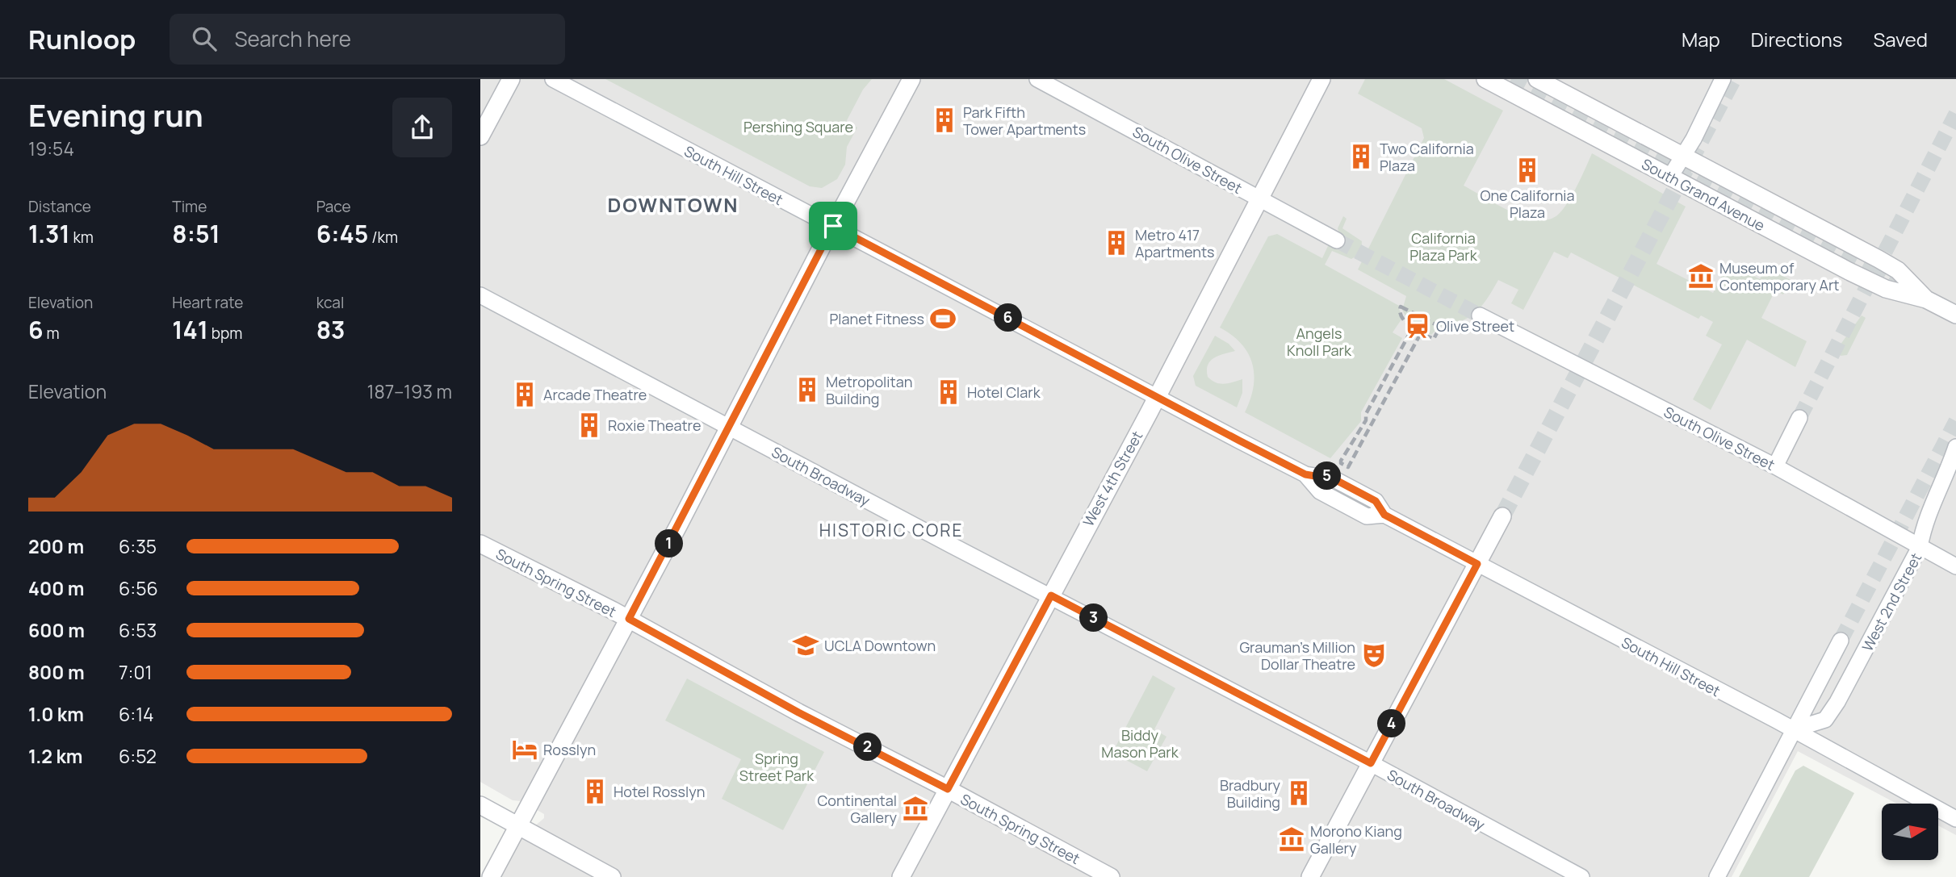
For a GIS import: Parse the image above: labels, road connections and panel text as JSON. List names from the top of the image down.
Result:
{
  "streets": {
    "main road": [
      "South Olive Street",
      "South Hill Street",
      "South Grand Avenue",
      "South Broadway",
      "West 4th Street",
      "South Spring Street",
      "West 2nd Street"
    ]
  },
  "crossings": [
    ["South Olive Street", "West 4th Street"],
    ["South Olive Street", "West 2nd Street"],
    ["South Hill Street", "West 4th Street"],
    ["South Hill Street", "West 2nd Street"],
    ["South Broadway", "West 4th Street"],
    ["West 4th Street", "South Spring Street"]
  ],
  "districts": ["DOWNTOWN", "HISTORIC CORE"],
  "parks": [
    "Pershing Square",
    "California Plaza Park",
    "Angels Knoll Park",
    "Biddy Mason Park",
    "Spring Street Park"
  ],
  "places": {
    "building": [
      "Park Fifth Tower Apartments",
      "Two California Plaza",
      "One California Plaza",
      "Metro 417 Apartments",
      "Metropolitan Building",
      "Hotel Clark",
      "Arcade Theatre",
      "Roxie Theatre",
      "Hotel Rosslyn",
      "Bradbury Building"
    ],
    "museum": ["Museum of Contemporary Art", "Continental Gallery", "Morono Kiang Gallery"],
    "sports": ["Planet Fitness"],
    "station": ["Olive Street"],
    "school or university": ["UCLA Downtown"],
    "theatre": ["Grauman's Million Dollar Theatre"],
    "hotel": ["Rosslyn"]
  },
  "north": "right",
  "page": {
    "header": "Runloop",
    "search": "Search here",
    "nav": ["Map", "Directions", "Saved"],
    "heading": ["Evening run", "19:54"],
    "stats": [
      ["Distance", "1.31 km"],
      ["Time", "8:51"],
      ["Pace", "6:45 /km"],
      ["Elevation", "6 m"],
      ["Heart rate", "141 bpm"],
      ["kcal", "83"]
    ],
    "pins": [
      "6",
      "5",
      "1",
      "3",
      "4",
      "2"
    ],
    "chart": ["Elevation", "187–193 m"],
    "list": [
      {
        "name": "200 m",
        "note": "6:35"
      },
      {
        "name": "400 m",
        "note": "6:56"
      },
      {
        "name": "600 m",
        "note": "6:53"
      },
      {
        "name": "800 m",
        "note": "7:01"
      },
      {
        "name": "1.0 km",
        "note": "6:14"
      },
      {
        "name": "1.2 km",
        "note": "6:52"
      }
    ]
  }
}
